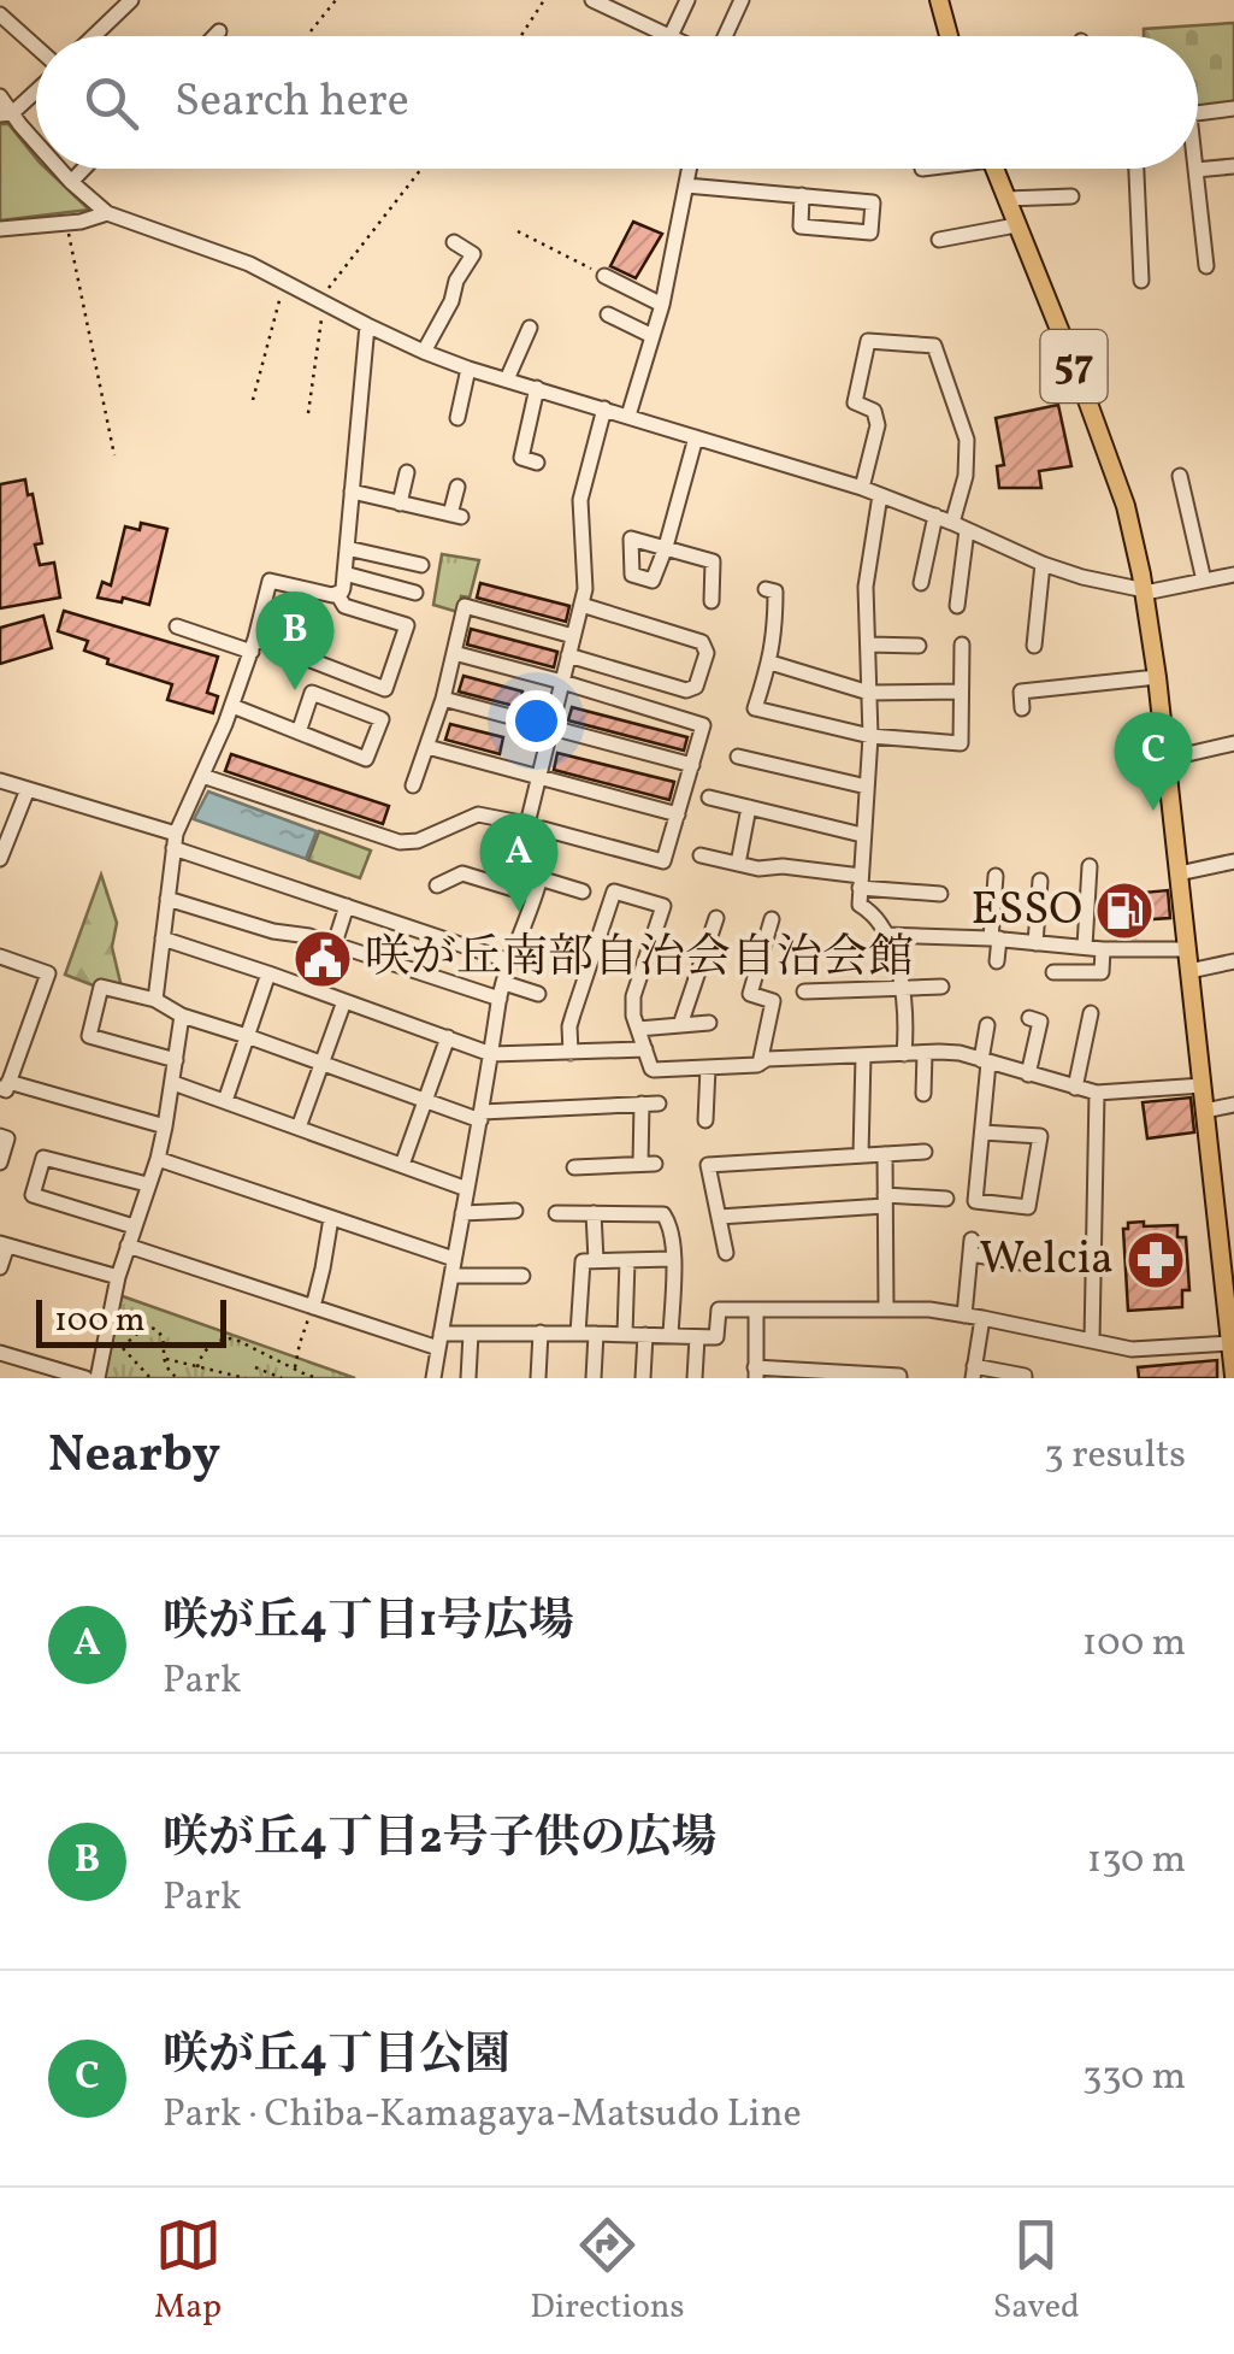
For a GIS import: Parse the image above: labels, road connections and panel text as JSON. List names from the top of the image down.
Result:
{
  "streets": {
    "main road": ["57"]
  },
  "places": {
    "fuel station": ["ESSO"],
    "public building": ["咲が丘南部自治会自治会館"],
    "pharmacy": ["Welcia"]
  },
  "scale_bar": "100 m",
  "page": {
    "search": "Search here",
    "pins": ["B", "C", "A"],
    "scale": "100 m",
    "heading": ["Nearby", "3 results"],
    "list": [
      {
        "mark": "A",
        "name": "咲が丘4丁目1号広場",
        "note": "Park",
        "value": "100 m"
      },
      {
        "mark": "B",
        "name": "咲が丘4丁目2号子供の広場",
        "note": "Park",
        "value": "130 m"
      },
      {
        "mark": "C",
        "name": "咲が丘4丁目公園",
        "note": "Park · Chiba-Kamagaya-Matsudo Line",
        "value": "330 m"
      }
    ],
    "nav": ["Map", "Directions", "Saved"]
  }
}
